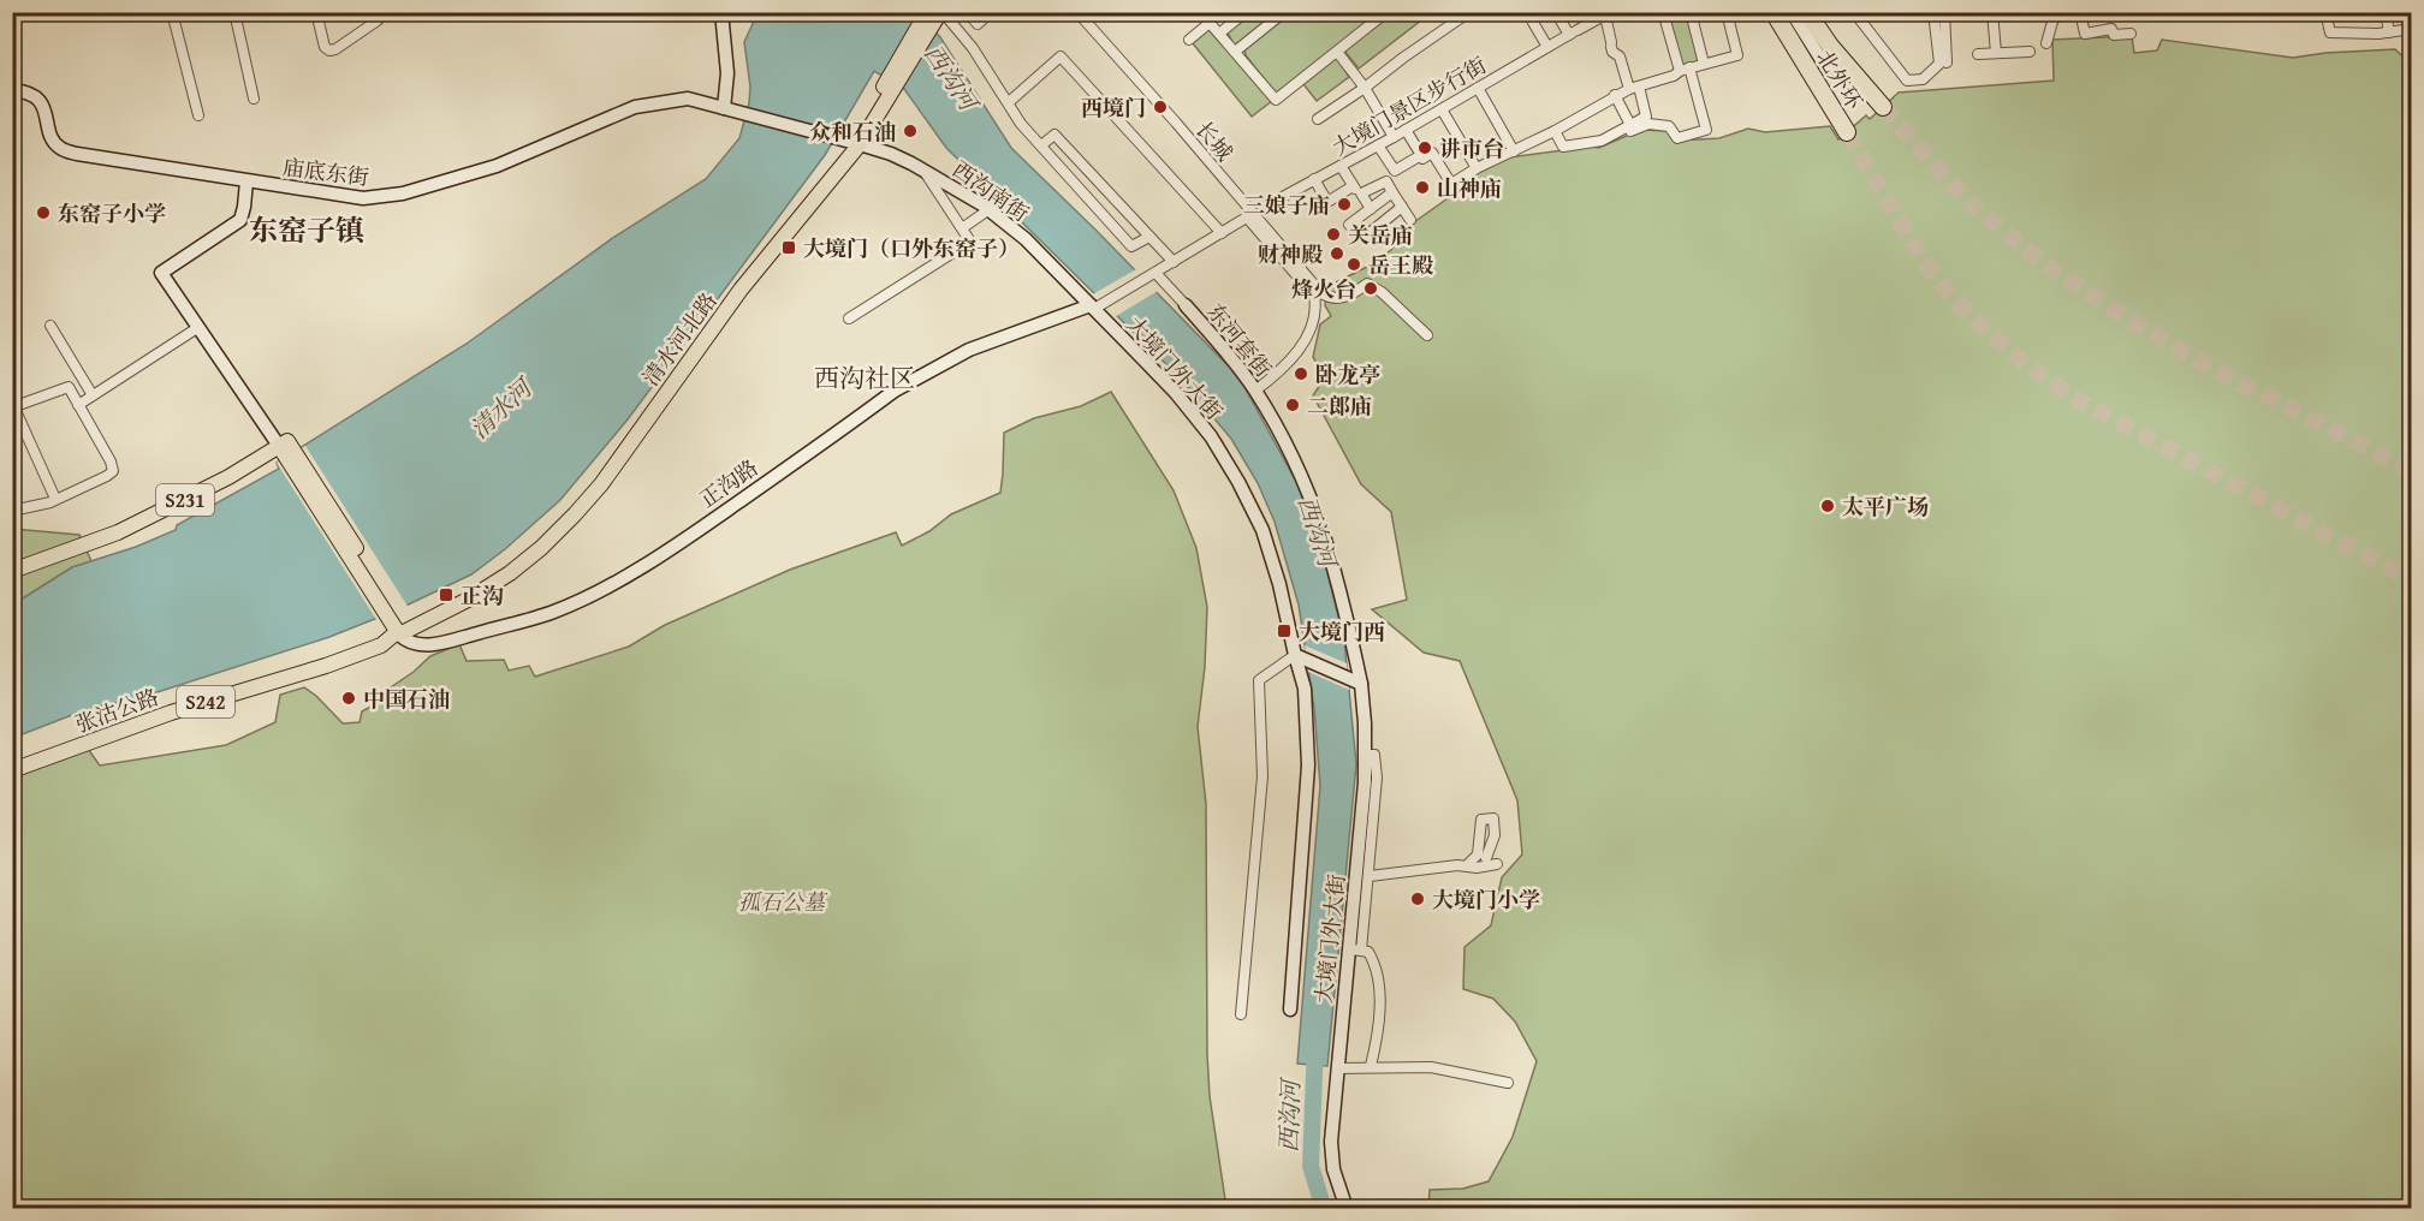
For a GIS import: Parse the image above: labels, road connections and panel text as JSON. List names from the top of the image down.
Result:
{
  "streets": {
    "highway": ["北外环"],
    "main road": [
      "清水河北路",
      "S231",
      "S242",
      "张沽公路"
    ],
    "street": [
      "大境门景区步行街",
      "长城",
      "庙底东街",
      "西沟南街",
      "东河套街",
      "大境门外大街",
      "正沟路"
    ]
  },
  "crossings": [
    ["庙底东街", "西沟南街"],
    ["西沟南街", "清水河北路"],
    ["西沟南街", "大境门外大街"],
    ["西沟南街", "正沟路"],
    ["清水河北路", "正沟路"],
    ["清水河北路", "张沽公路"],
    ["东河套街", "大境门外大街"],
    ["大境门外大街", "正沟路"],
    ["正沟路", "张沽公路"]
  ],
  "districts": ["东窑子镇", "西沟社区"],
  "water": ["西沟河", "清水河"],
  "parks": ["孤石公墓"],
  "places": {
    "other": [
      "西境门",
      "众和石油",
      "讲市台",
      "山神庙",
      "三娘子庙",
      "东窑子小学",
      "关岳庙",
      "财神殿",
      "岳王殿",
      "烽火台",
      "卧龙亭",
      "二郎庙",
      "太平广场",
      "中国石油",
      "大境门小学"
    ],
    "transit": ["大境门（口外东窑子）", "正沟", "大境门西"]
  }
}
